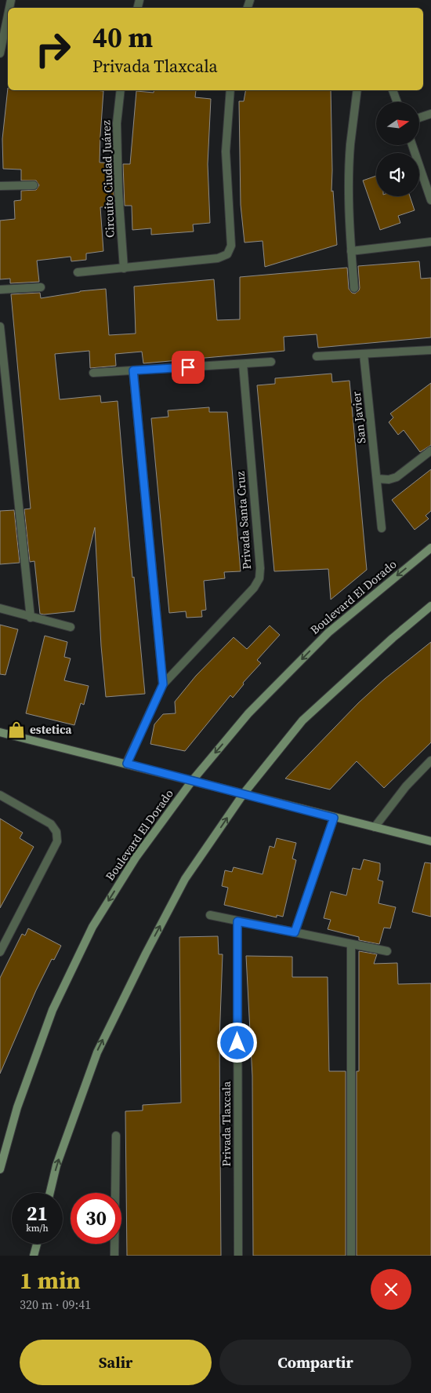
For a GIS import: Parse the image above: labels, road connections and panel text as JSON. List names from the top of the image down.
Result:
{
  "streets": {
    "main road": ["Boulevard El Dorado"],
    "street": [
      "Circuito Ciudad Juárez",
      "San Javier",
      "Privada Santa Cruz",
      "Privada Tlaxcala"
    ]
  },
  "places": {
    "shop": ["estetica"]
  },
  "north": "right",
  "page": {
    "turn": ["40 m", "Privada Tlaxcala"],
    "speed": "21 km/h",
    "limit": "30",
    "heading": ["1 min", "320 m · 09:41"],
    "buttons": ["Salir", "Compartir"]
  }
}
